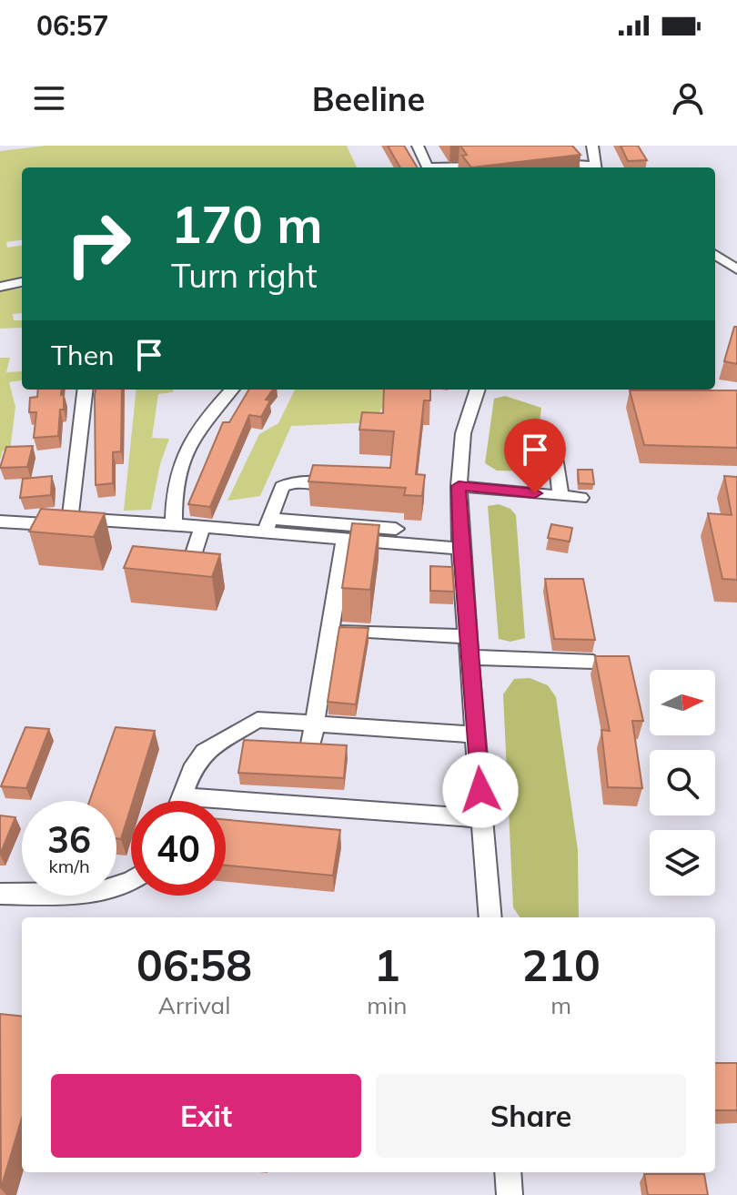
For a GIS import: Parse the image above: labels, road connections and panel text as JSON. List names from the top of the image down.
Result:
{
  "north": "right",
  "page": {
    "status": "06:57",
    "header": "Beeline",
    "turn": ["170 m", "Turn right"],
    "then": "Then",
    "speed": "36 km/h",
    "limit": "40",
    "eta": [
      "06:58",
      "Arrival",
      "1",
      "min",
      "210",
      "m"
    ],
    "buttons": ["Exit", "Share"]
  }
}
